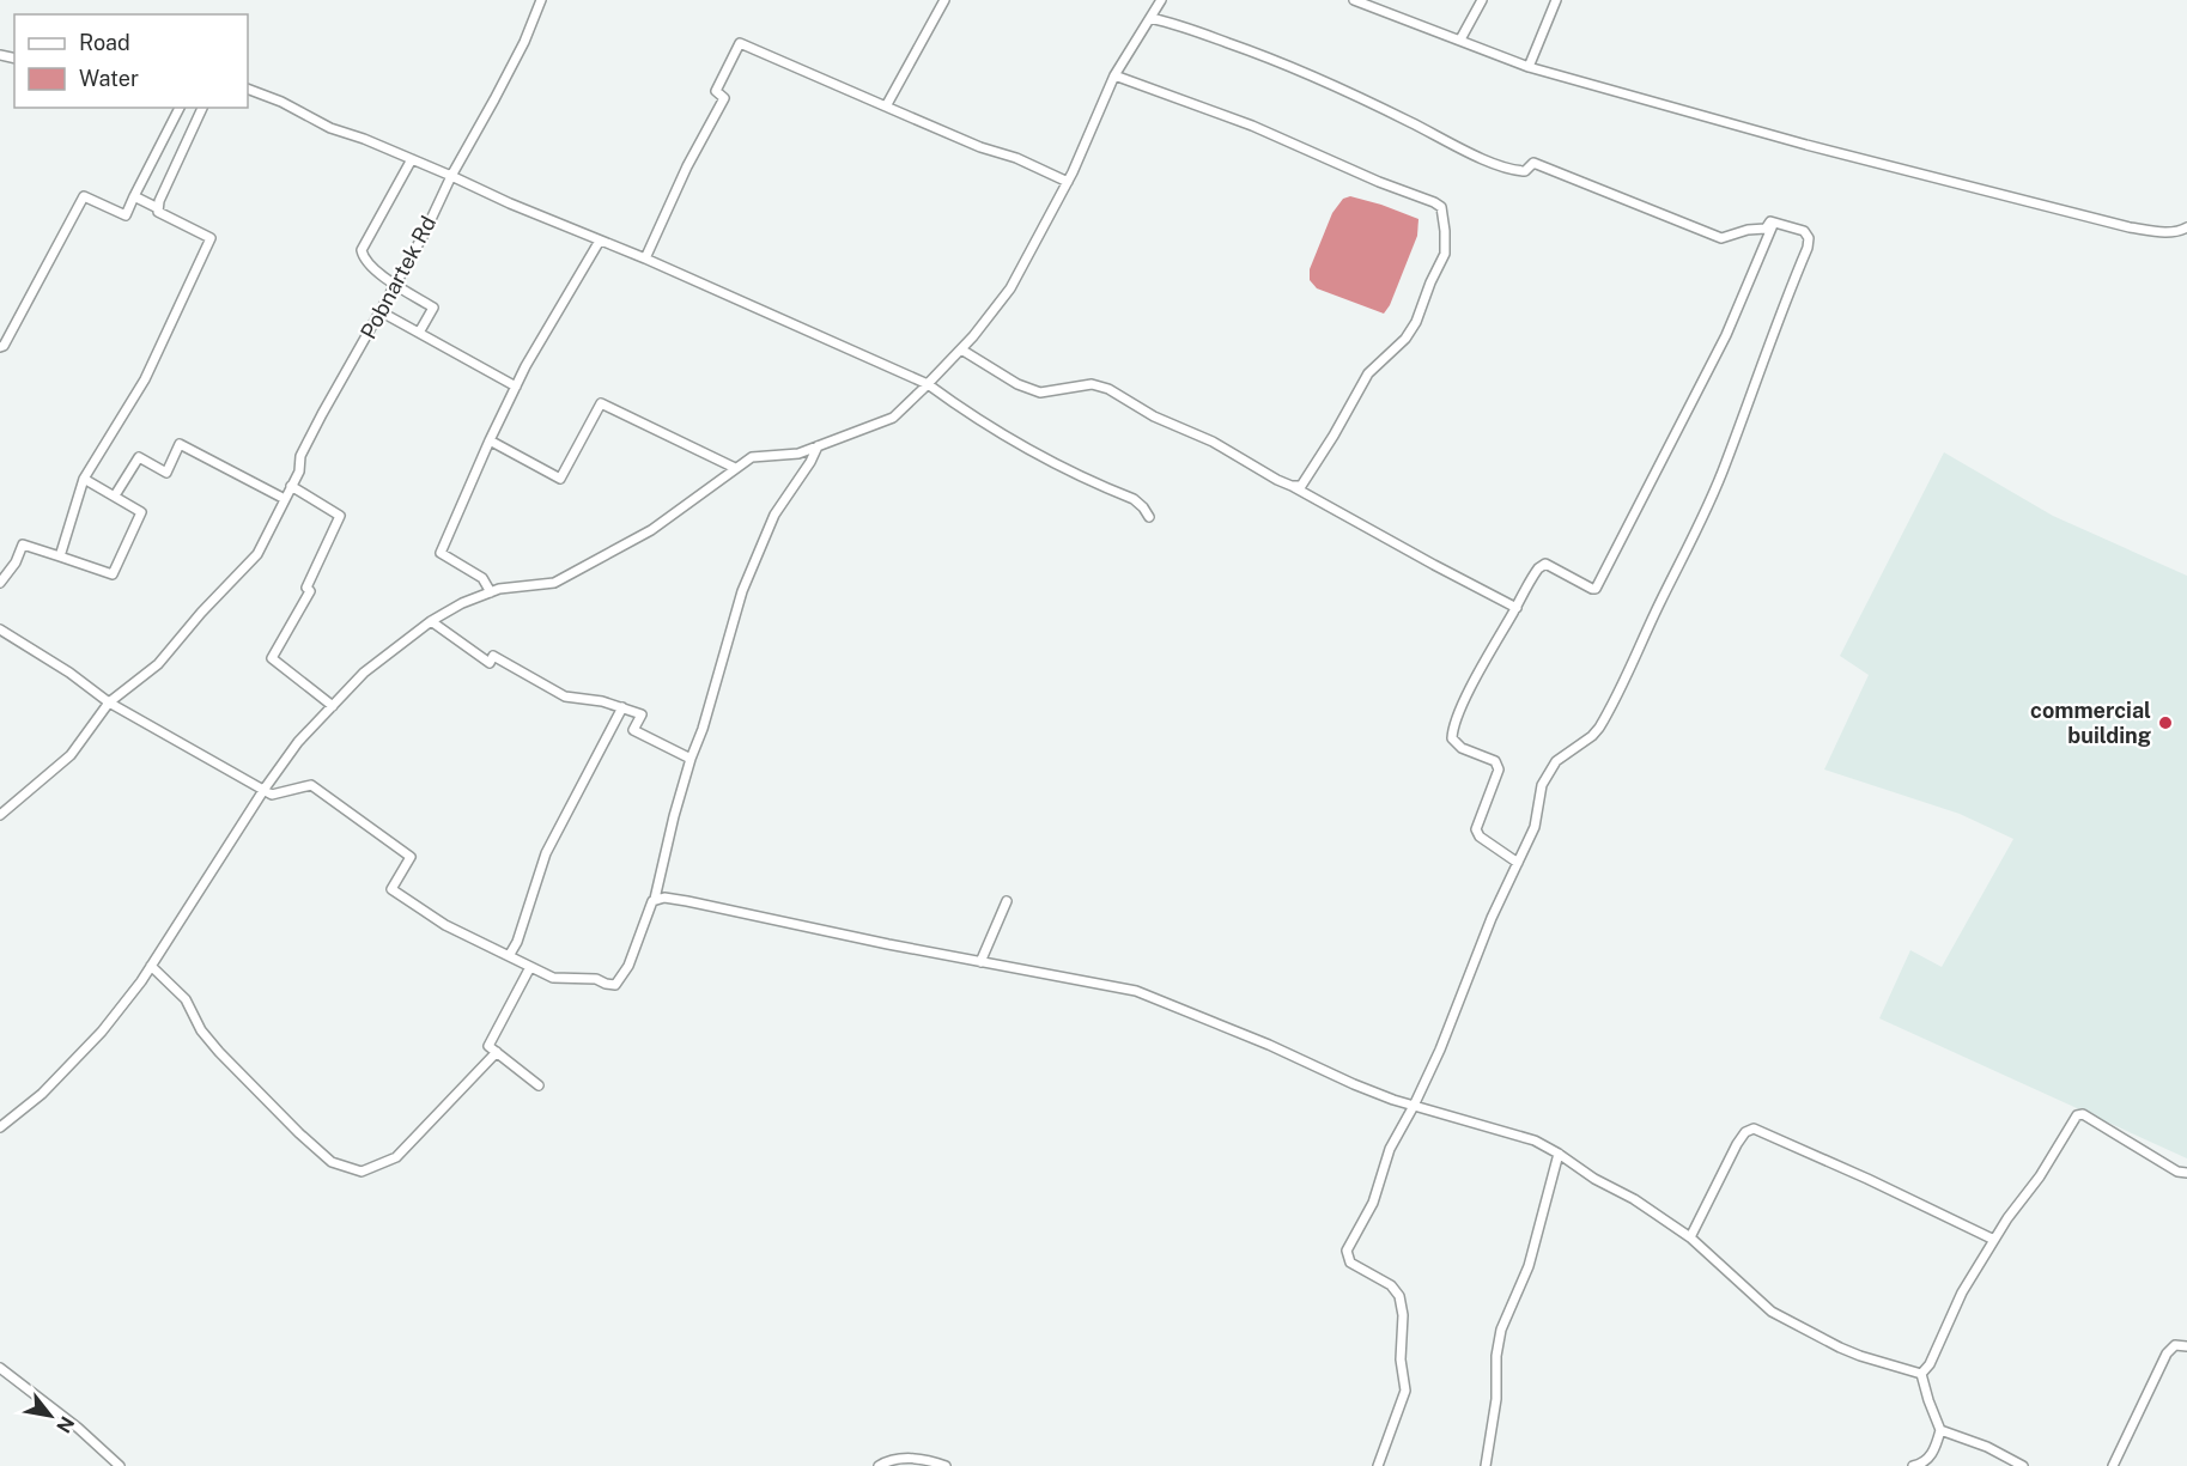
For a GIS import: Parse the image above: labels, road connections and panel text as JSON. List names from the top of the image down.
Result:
{
  "streets": {
    "street": ["Pobnartek Rd"]
  },
  "places": ["commercial building"],
  "legend": ["Road", "Water"],
  "north": "bottom right"
}
